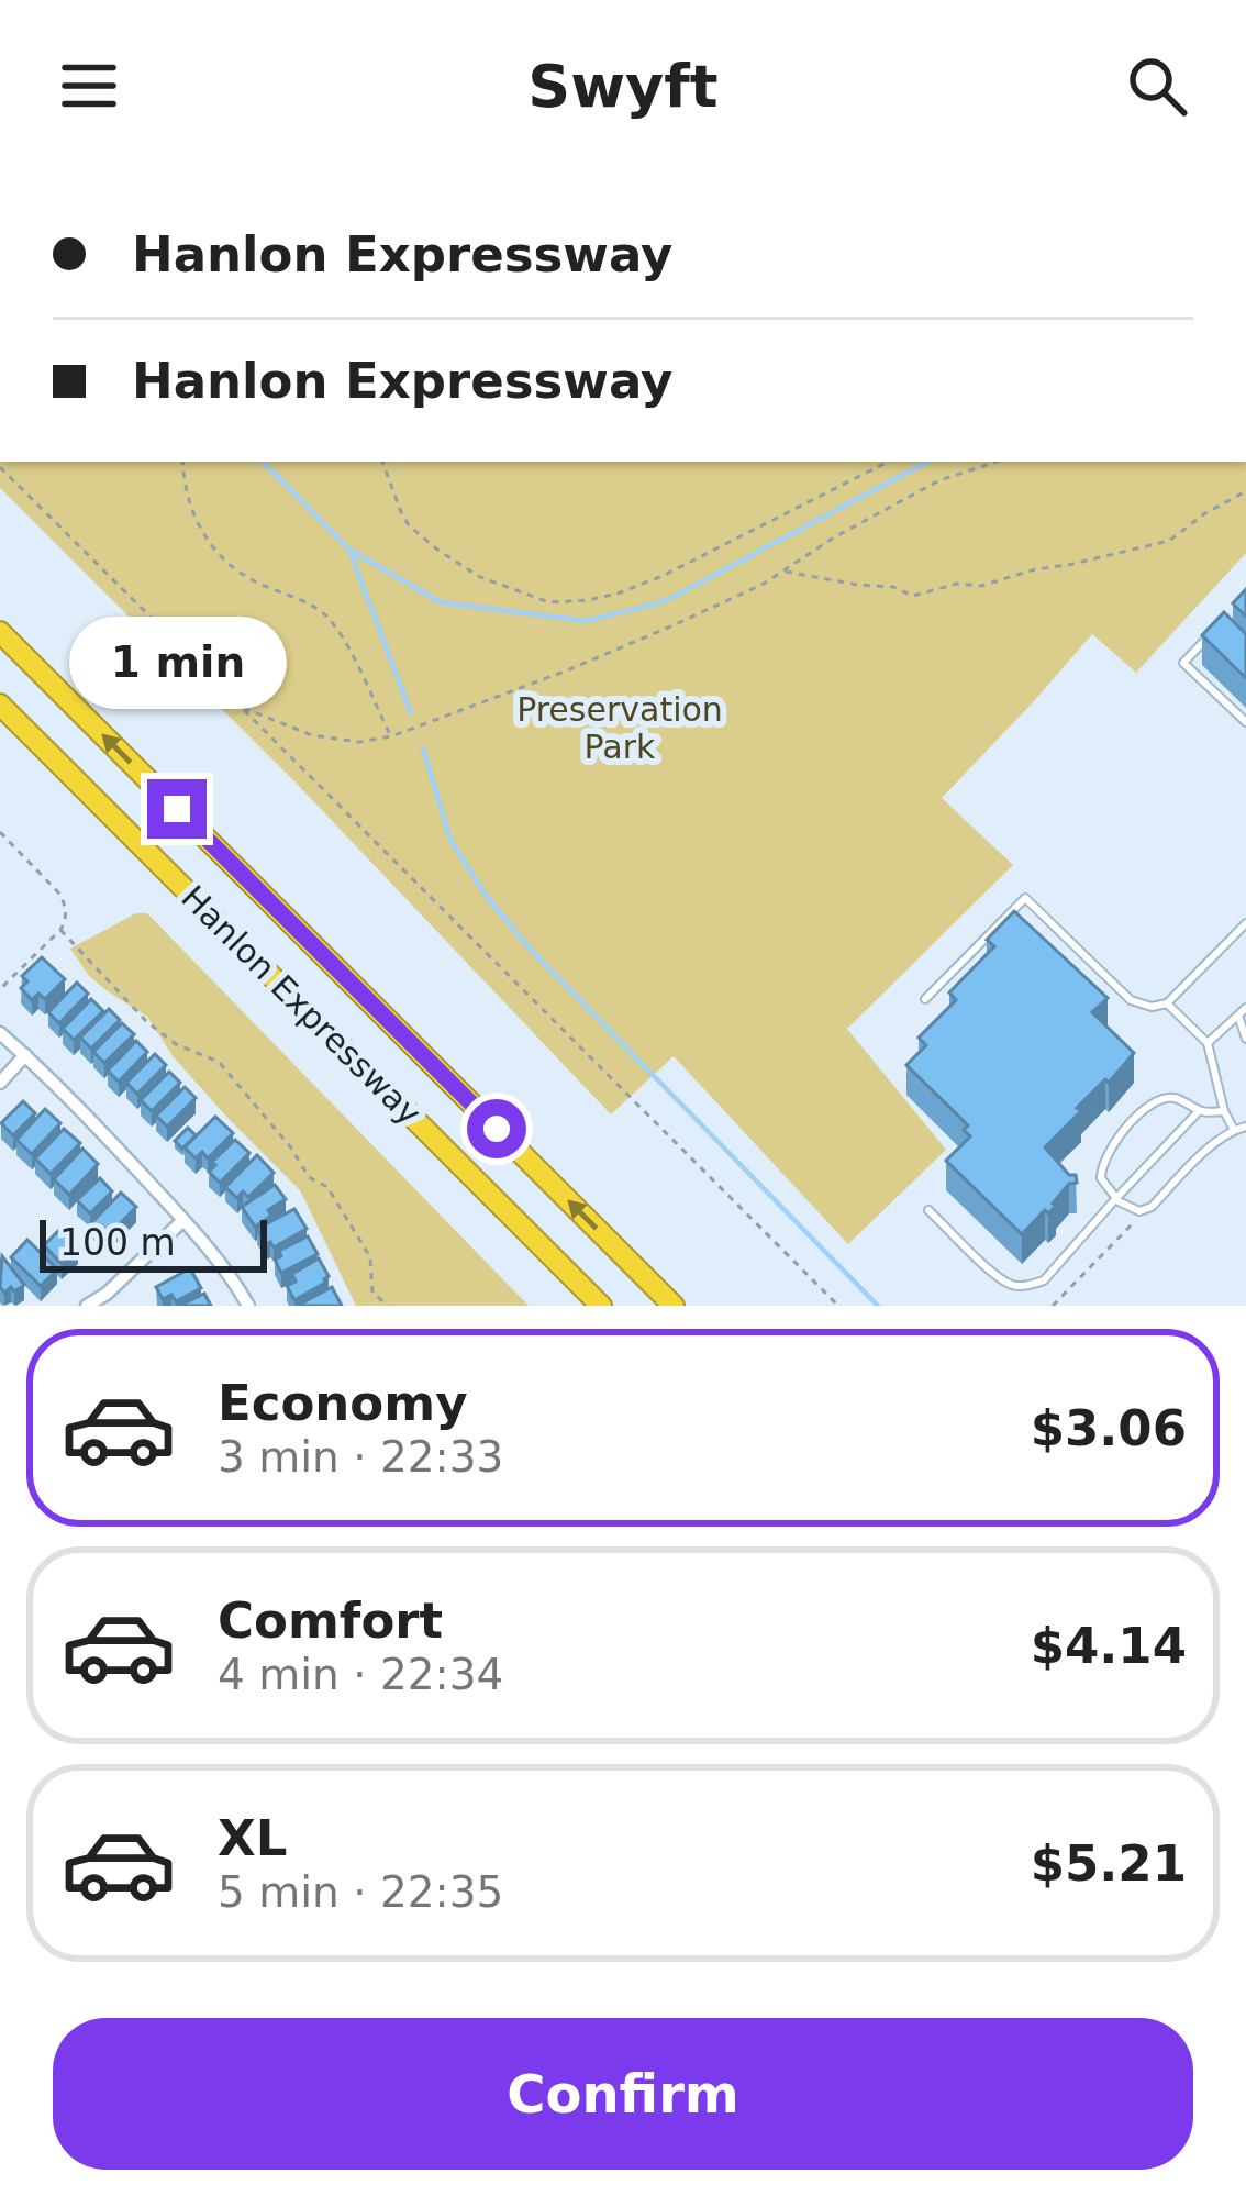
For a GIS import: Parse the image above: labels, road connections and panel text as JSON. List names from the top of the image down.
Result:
{
  "streets": {
    "highway": ["Hanlon Expressway"]
  },
  "parks": ["Preservation Park"],
  "scale_bar": "100 m",
  "page": {
    "header": "Swyft",
    "banner": ["Hanlon Expressway", "Hanlon Expressway"],
    "bubble": "1 min",
    "scale": "100 m",
    "list": [
      {
        "name": "Economy",
        "note": "3 min · 22:33",
        "value": "$3.06"
      },
      {
        "name": "Comfort",
        "note": "4 min · 22:34",
        "value": "$4.14"
      },
      {
        "name": "XL",
        "note": "5 min · 22:35",
        "value": "$5.21"
      }
    ],
    "buttons": "Confirm"
  }
}
